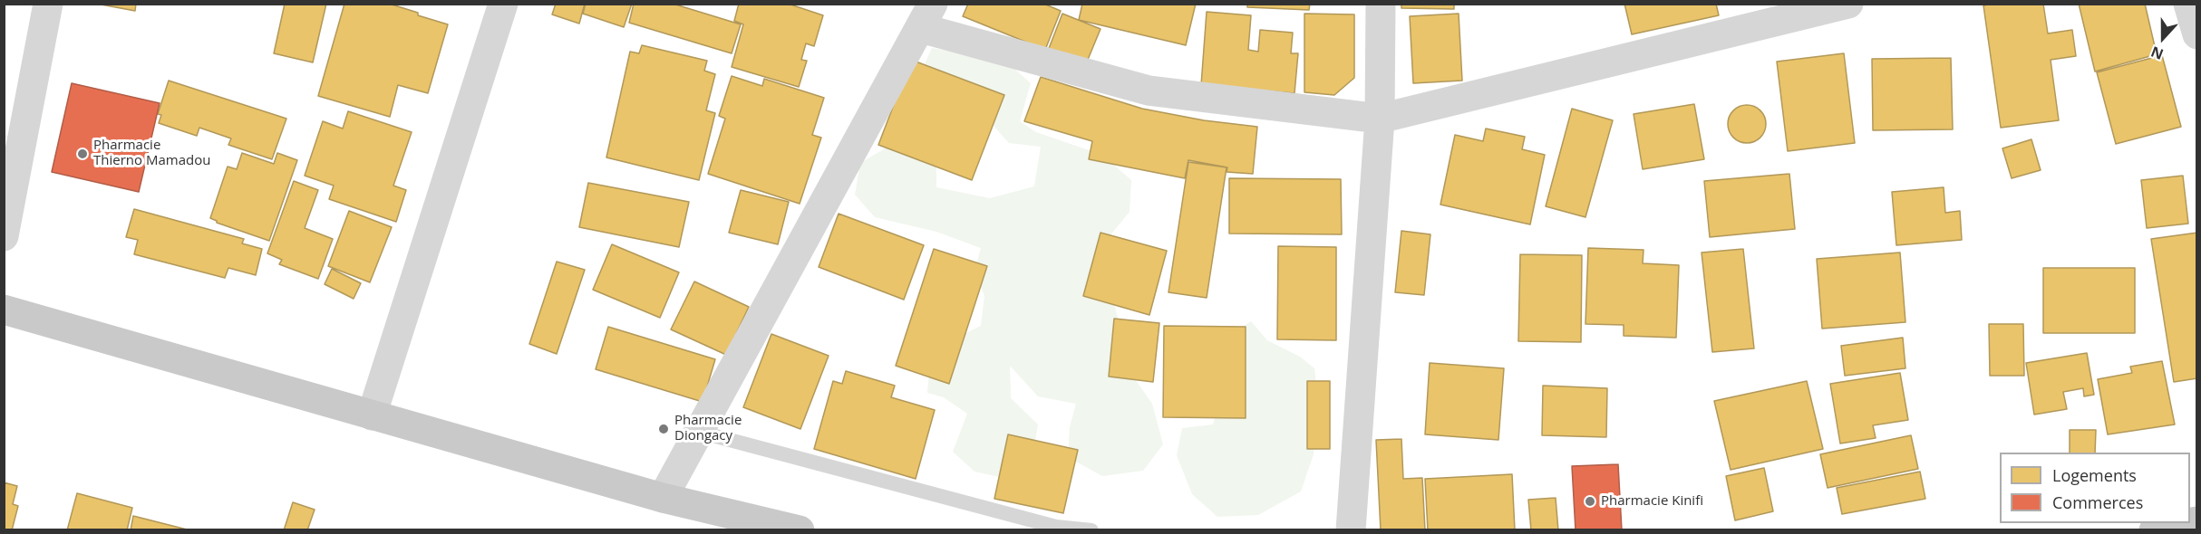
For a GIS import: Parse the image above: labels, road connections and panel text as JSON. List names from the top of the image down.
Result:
{
  "places": ["Pharmacie Thierno Mamadou", "Pharmacie Diongacy", "Pharmacie Kinifi"],
  "legend": ["Logements", "Commerces"],
  "north": "bottom"
}
